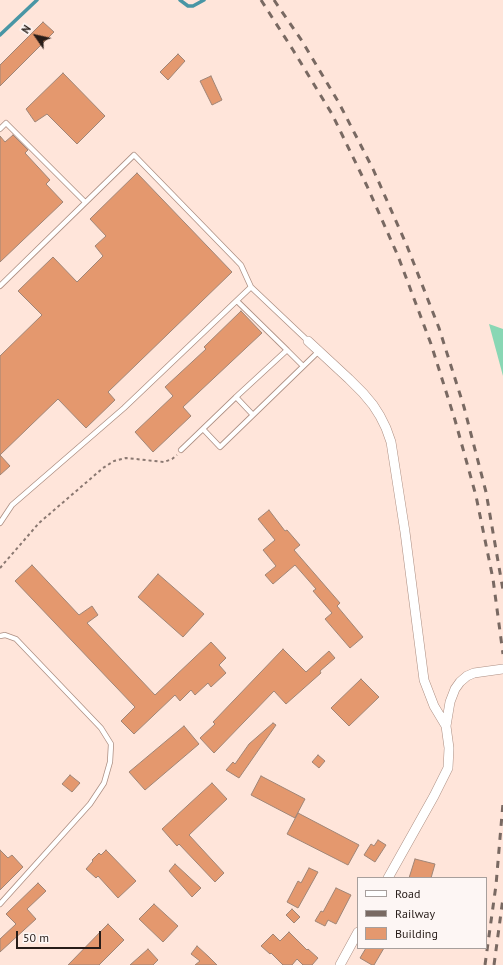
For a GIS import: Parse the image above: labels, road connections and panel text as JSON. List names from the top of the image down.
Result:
{
  "legend": ["Road", "Railway", "Building"],
  "scale_bar": "50 m",
  "north": "top left"
}
